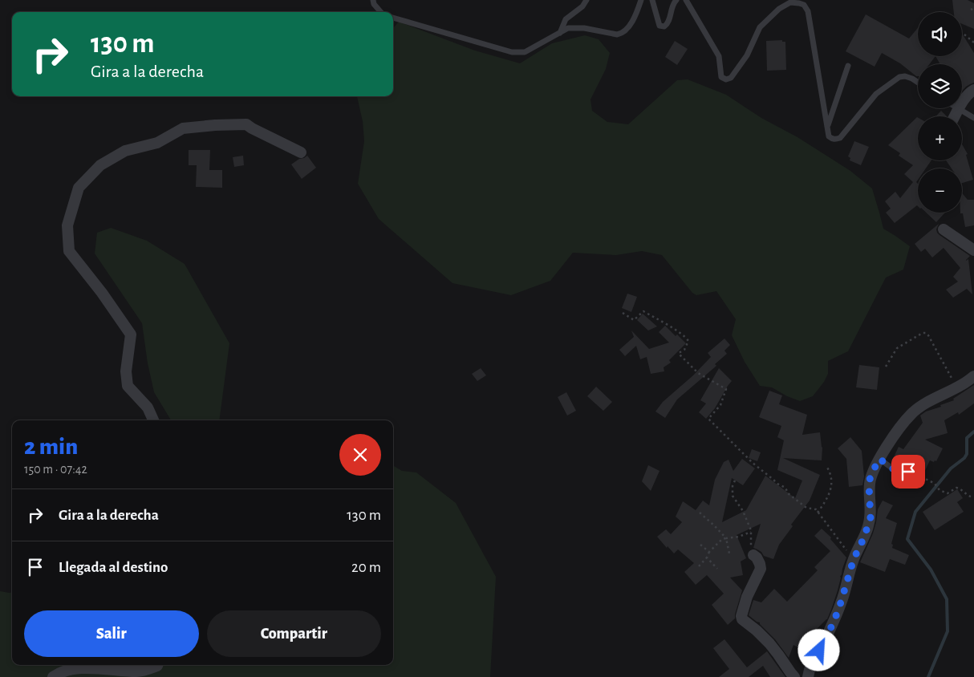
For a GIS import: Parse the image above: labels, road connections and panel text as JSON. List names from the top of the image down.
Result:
{
  "page": {
    "map_buttons": ["+", "−"],
    "turn": ["130 m", "Gira a la derecha"],
    "heading": ["2 min", "150 m · 07:42"],
    "list": [
      {
        "name": "Gira a la derecha",
        "value": "130 m"
      },
      {
        "name": "Llegada al destino",
        "value": "20 m"
      }
    ],
    "buttons": ["Salir", "Compartir"]
  }
}
